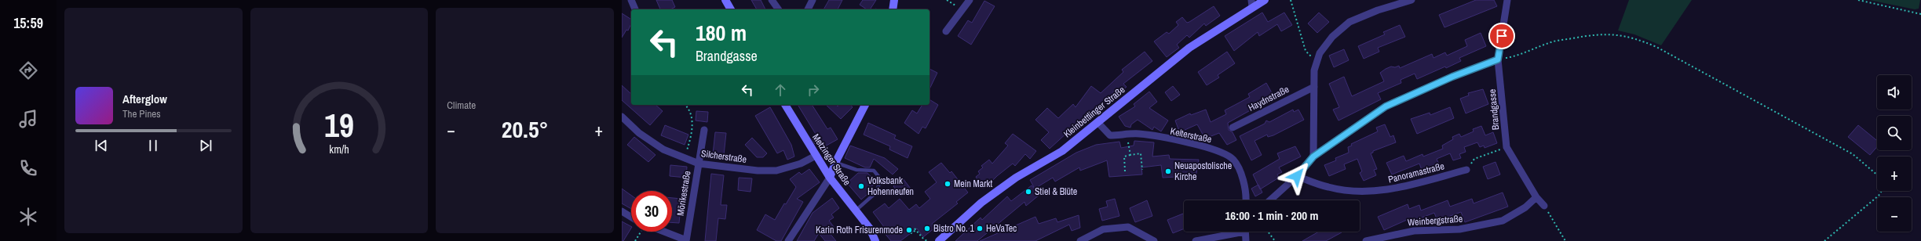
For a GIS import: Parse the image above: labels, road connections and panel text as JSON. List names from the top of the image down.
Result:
{
  "streets": {
    "street": [
      "Haydnstraße",
      "Brandgasse",
      "Kleinbettlinger Straße",
      "Kelterstraße",
      "Silcherstraße",
      "Metzinger Straße",
      "Panoramastraße",
      "Mörikestraße",
      "Weinbergstraße"
    ]
  },
  "crossings": [
    ["Brandgasse", "Weinbergstraße"],
    ["Kleinbettlinger Straße", "Kelterstraße"],
    ["Silcherstraße", "Metzinger Straße"],
    ["Silcherstraße", "Mörikestraße"]
  ],
  "places": [
    "Neuapostolische Kirche",
    "Mein Markt",
    "Volksbank Hohenneufen",
    "Stiel & Blüte",
    "Bistro No. 1",
    "HeVaTec",
    "Karin Roth Frisurenmode"
  ],
  "page": {
    "tabs": "15:59",
    "tile": "Climate",
    "turn": ["180 m", "Brandgasse"],
    "map_buttons": ["+", "−"],
    "song": ["Afterglow", "The Pines"],
    "heat": ["−", "20.5°", "+"],
    "limit": "30",
    "trip": "16:00 · 1 min · 200 m",
    "gauge": ["19", "km/h"]
  }
}
